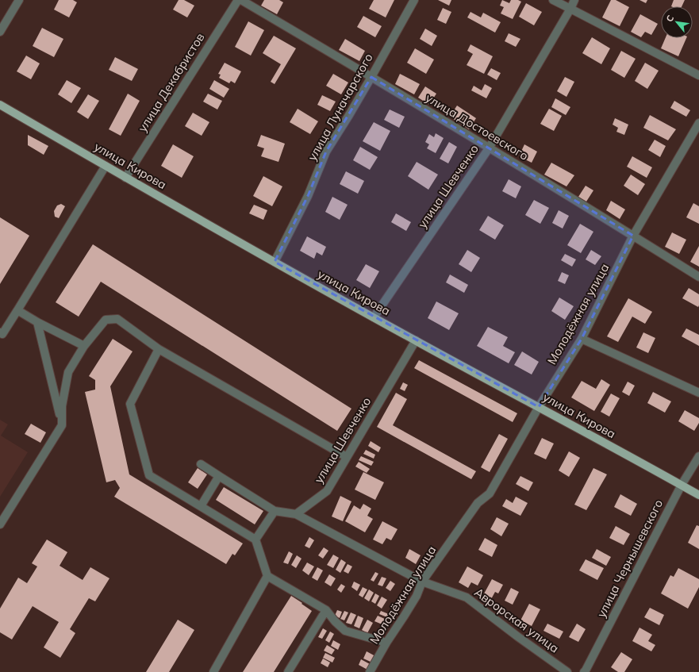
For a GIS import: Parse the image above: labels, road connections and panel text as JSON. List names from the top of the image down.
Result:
{
  "streets": {
    "main road": ["улица Кирова"],
    "street": [
      "улица Декабристов",
      "улица Луначарского",
      "улица Достоевского",
      "улица Шевченко",
      "Молодёжная улица",
      "улица Чернышевского",
      "Аврорская улица"
    ]
  },
  "crossings": [
    ["улица Декабристов", "улица Кирова"],
    ["улица Луначарского", "улица Достоевского"],
    ["улица Луначарского", "улица Кирова"],
    ["улица Достоевского", "улица Шевченко"],
    ["улица Достоевского", "Молодёжная улица"],
    ["улица Кирова", "улица Шевченко"],
    ["улица Кирова", "Молодёжная улица"],
    ["улица Кирова", "улица Чернышевского"],
    ["улица Шевченко", "Аврорская улица"],
    ["Молодёжная улица", "Аврорская улица"]
  ],
  "north": "top left"
}
